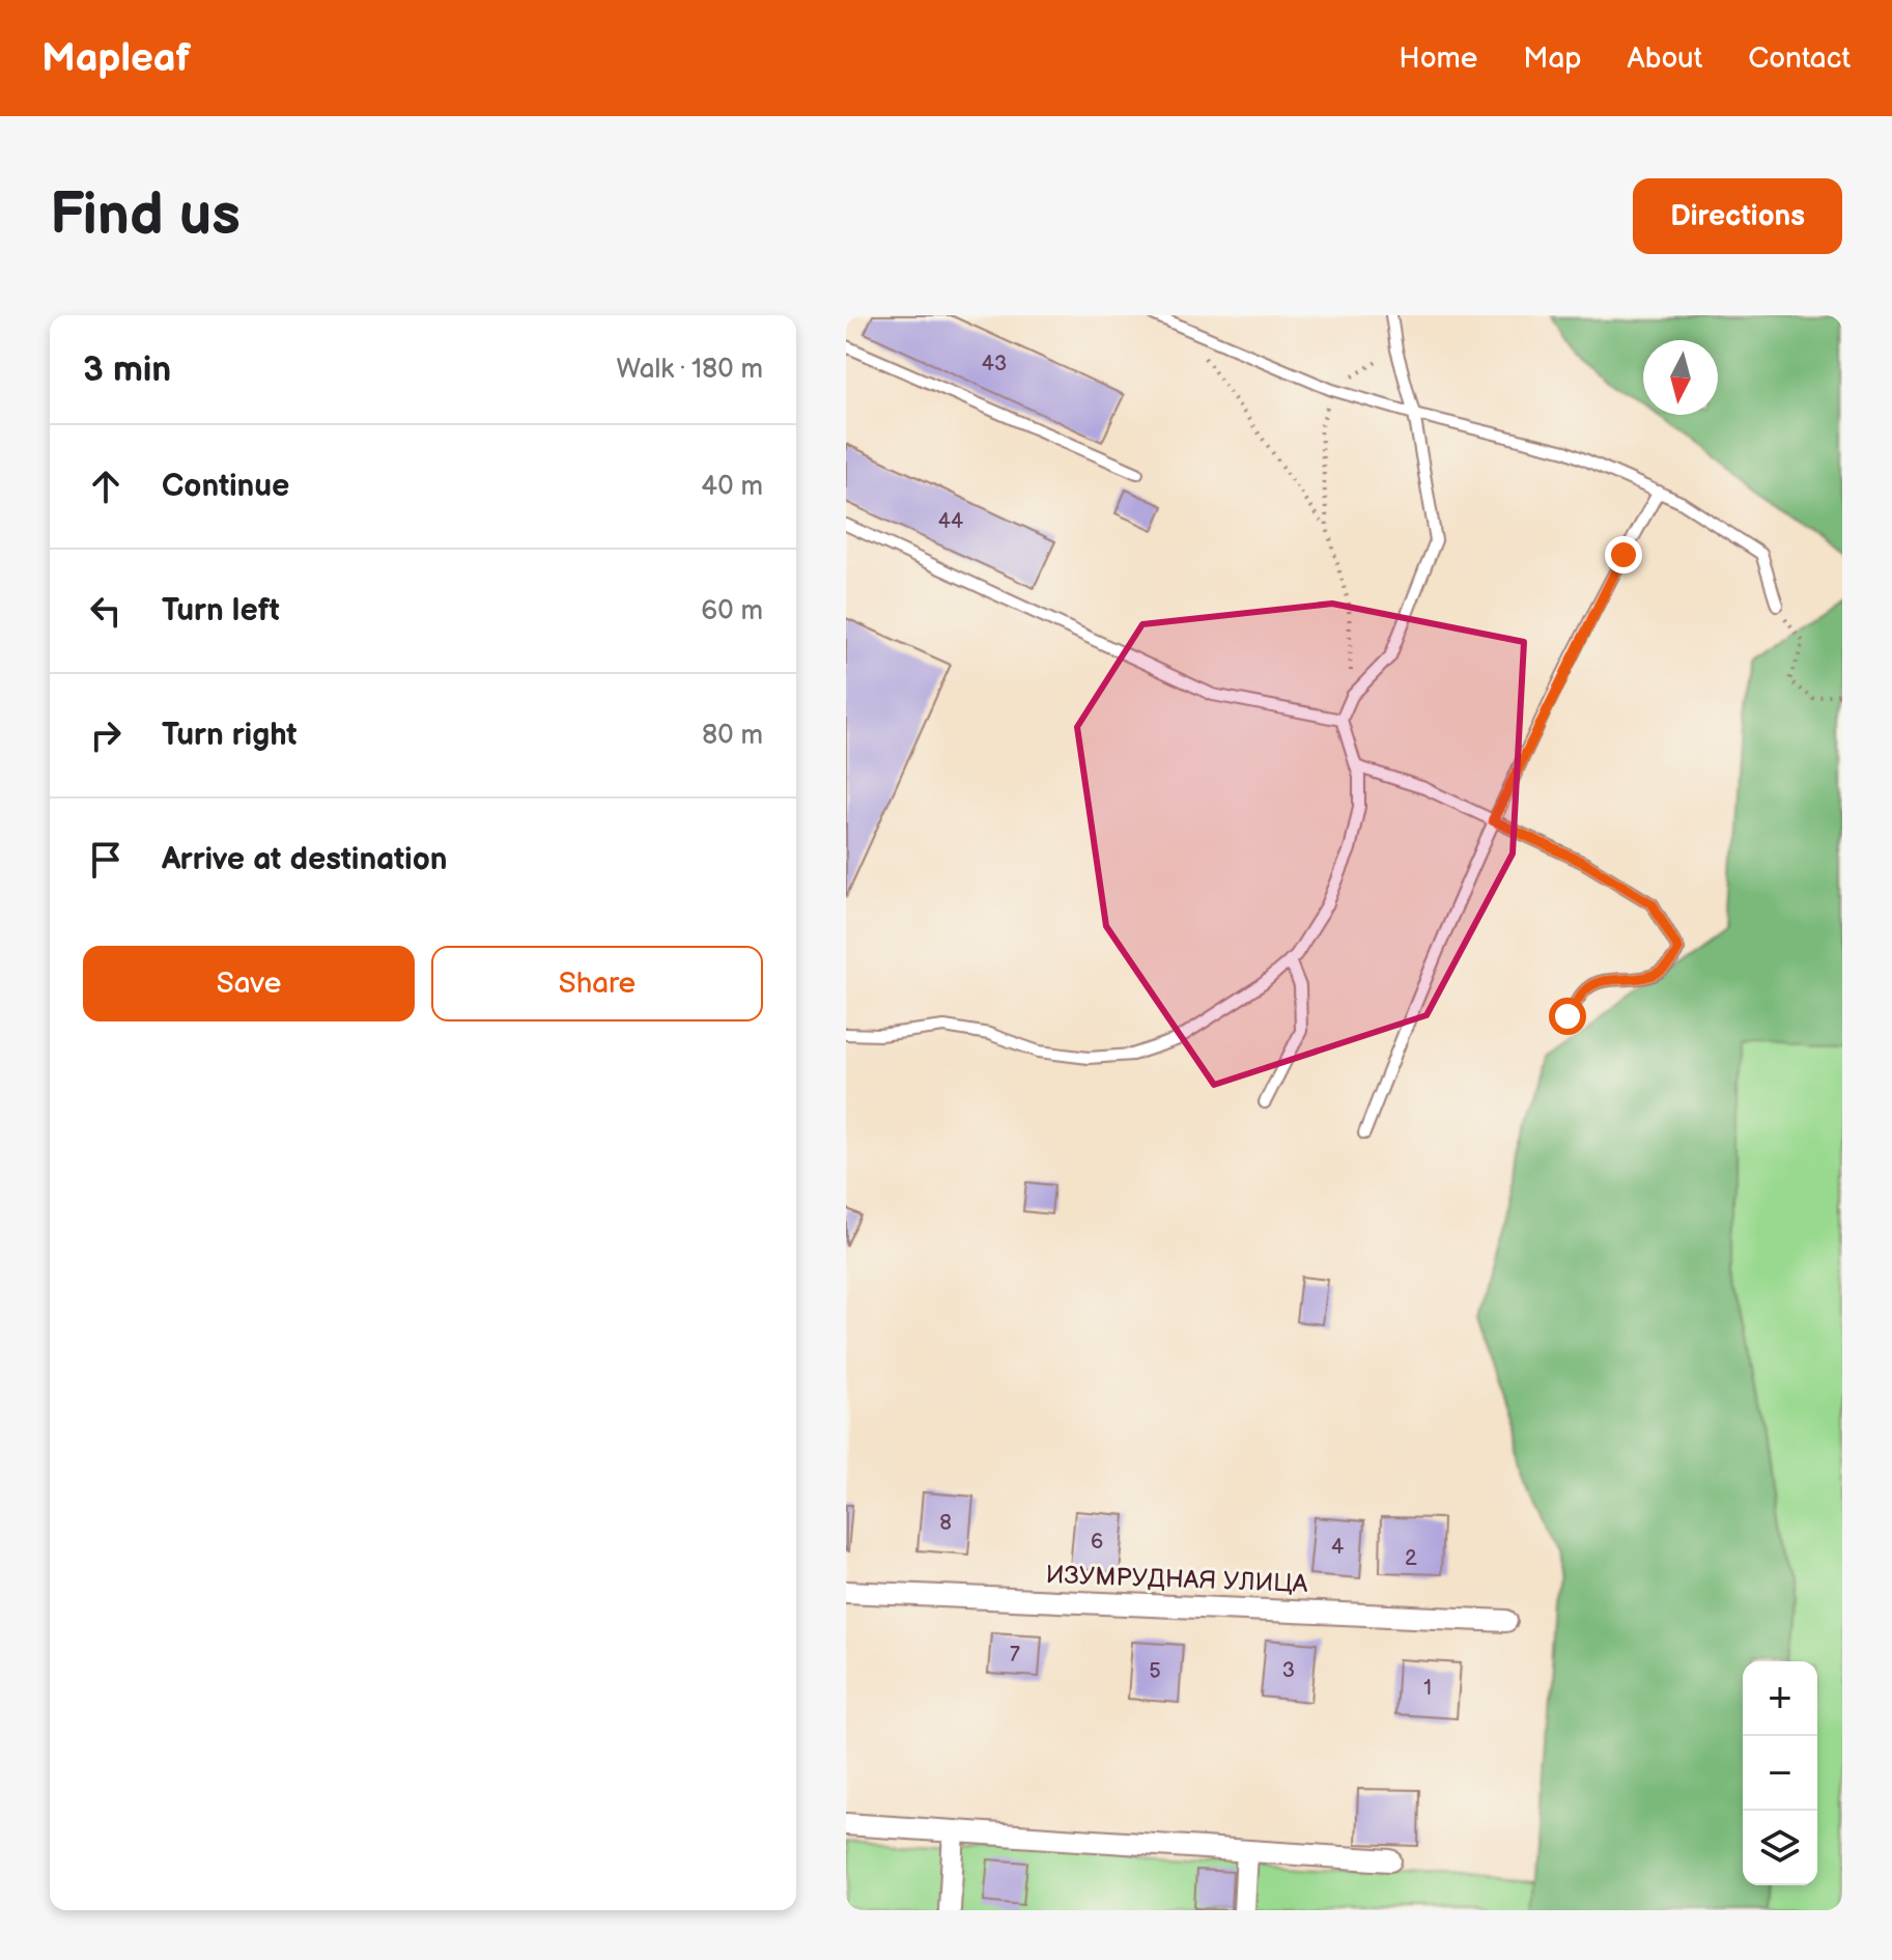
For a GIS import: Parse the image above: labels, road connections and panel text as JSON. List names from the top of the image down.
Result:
{
  "streets": {
    "street": ["ИЗУМРУДНАЯ УЛИЦА"]
  },
  "house_numbers": [
    "43",
    "44",
    "8",
    "6",
    "4",
    "2",
    "7",
    "3",
    "5",
    "1"
  ],
  "north": "bottom",
  "page": {
    "header": "Mapleaf",
    "nav": [
      "Home",
      "Map",
      "About",
      "Contact"
    ],
    "buttons": [
      "Directions",
      ["Save", "Share"]
    ],
    "title": "Find us",
    "heading": ["3 min", "Walk · 180 m"],
    "list": [
      ["Continue", "40 m"],
      ["Turn left", "60 m"],
      ["Turn right", "80 m"],
      "Arrive at destination"
    ],
    "map_buttons": ["+", "−"]
  }
}
